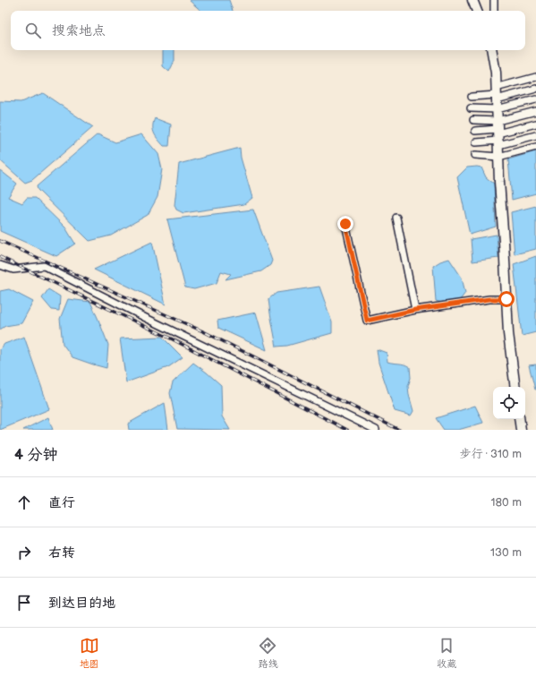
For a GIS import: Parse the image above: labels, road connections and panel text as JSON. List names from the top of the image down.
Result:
{
  "page": {
    "search": "搜索地点",
    "heading": ["4 分钟", "步行 · 310 m"],
    "list": [
      ["直行", "180 m"],
      ["右转", "130 m"],
      "到达目的地"
    ],
    "nav": ["地图", "路线", "收藏"]
  }
}
